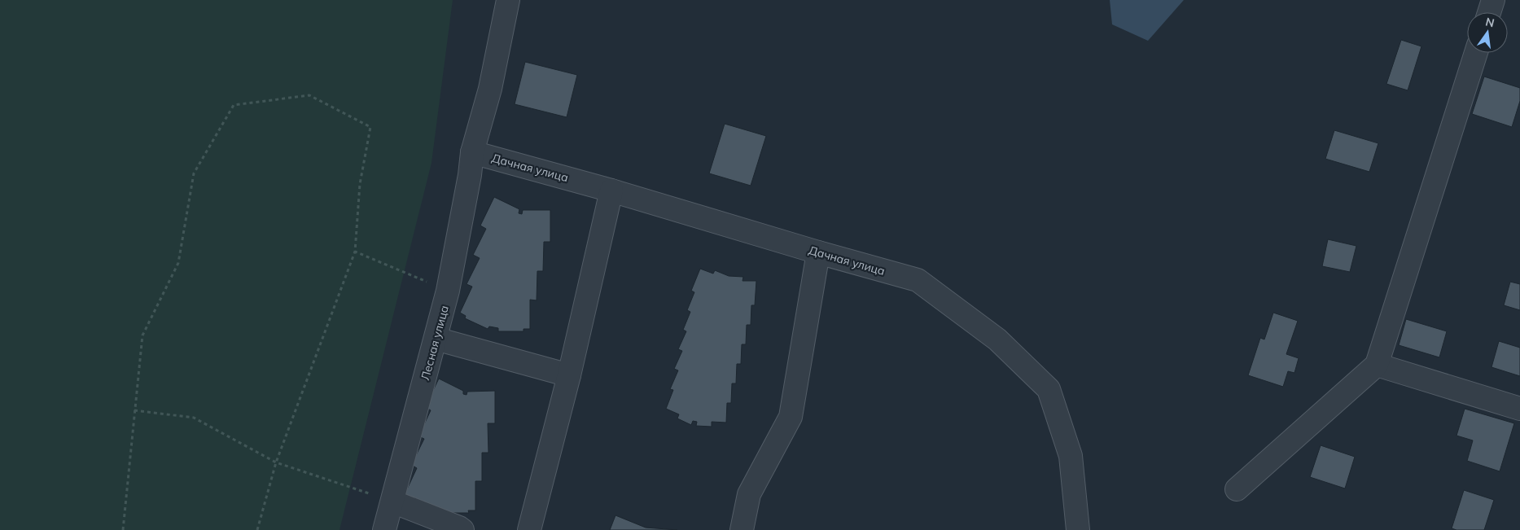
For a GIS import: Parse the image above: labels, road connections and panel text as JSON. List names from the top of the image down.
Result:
{
  "streets": {
    "street": ["Дачная улица", "Лесная улица"]
  },
  "crossings": [
    ["Дачная улица", "Лесная улица"]
  ],
  "north": "top"
}
